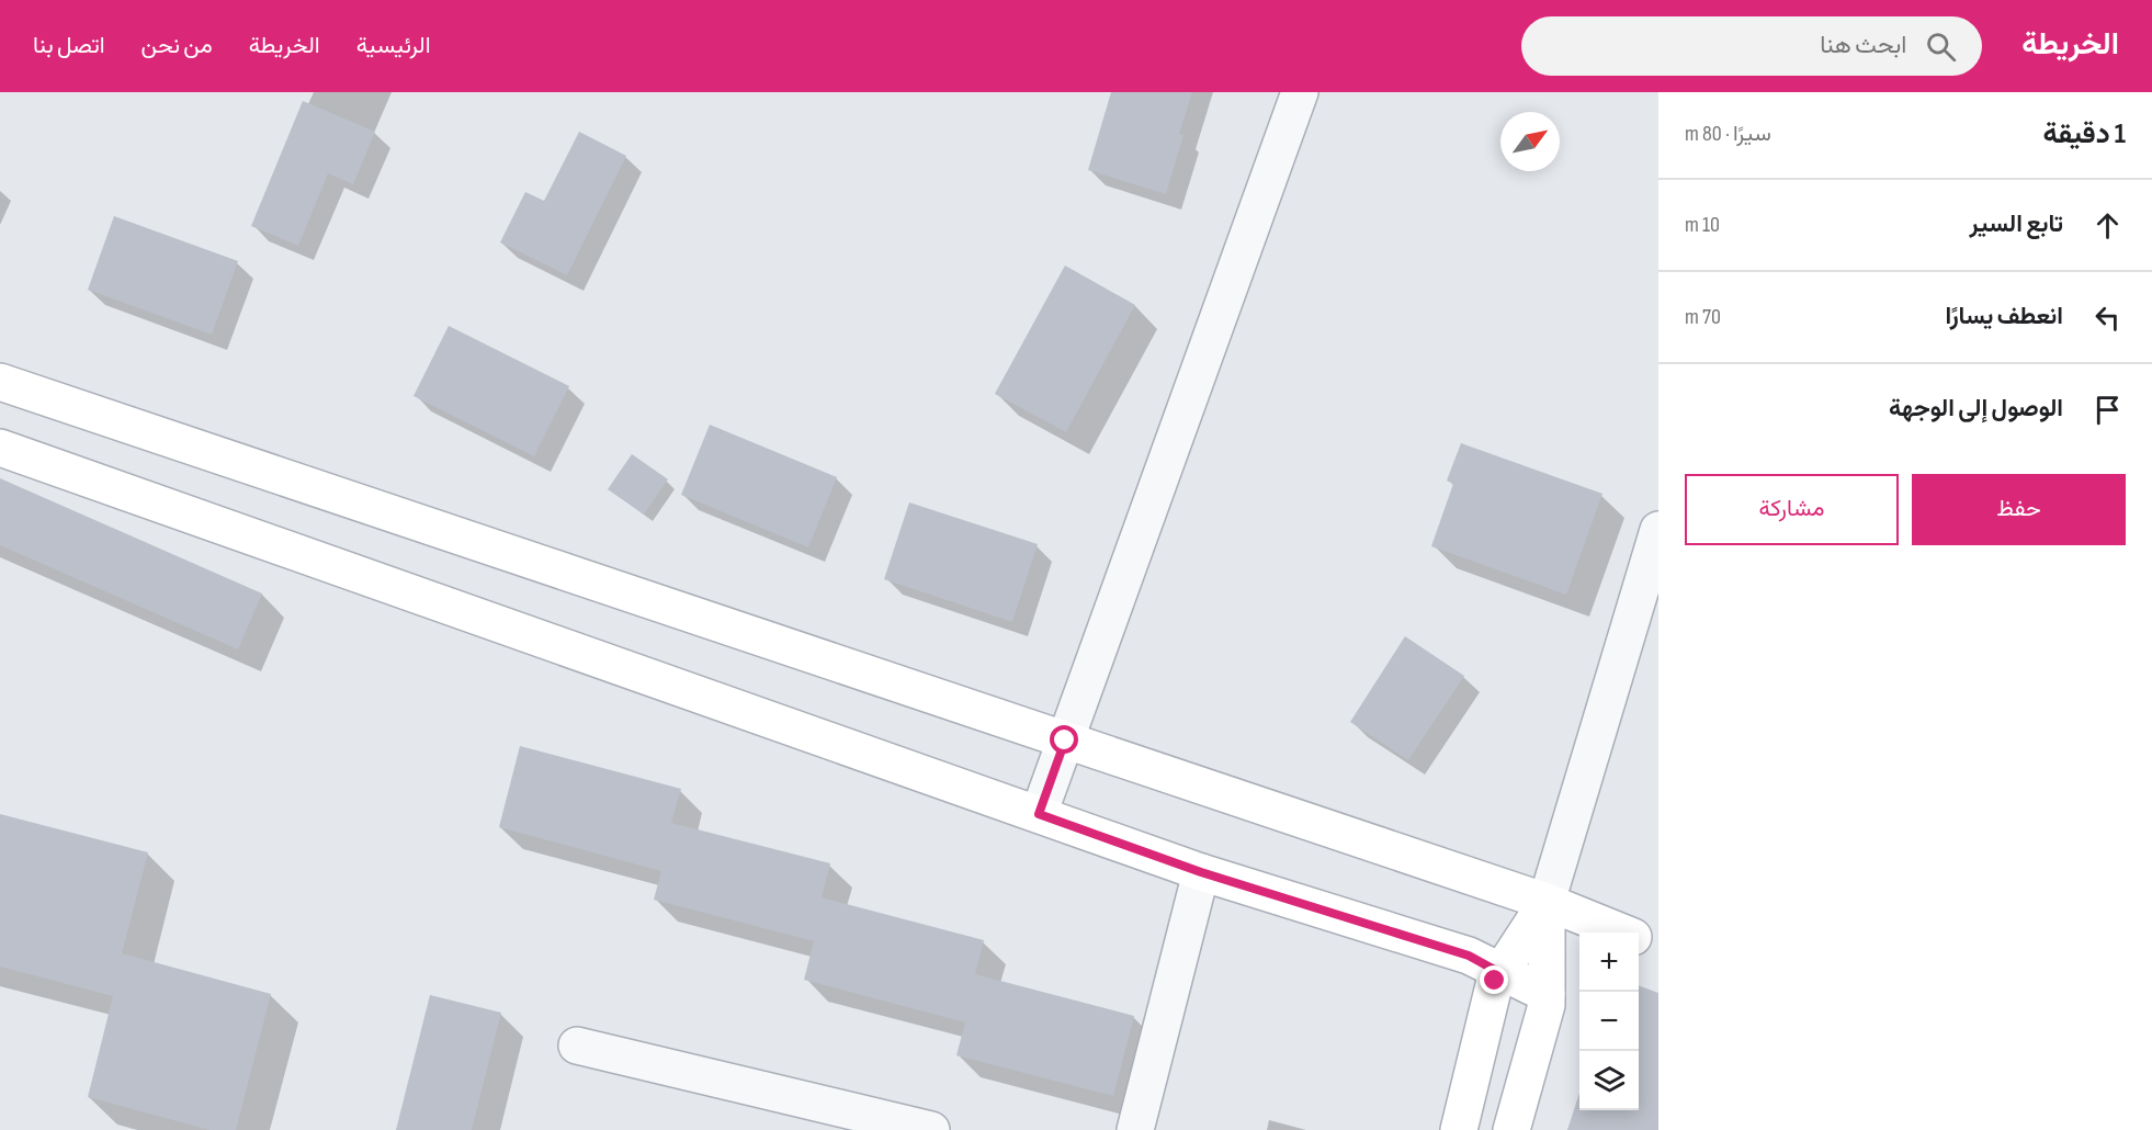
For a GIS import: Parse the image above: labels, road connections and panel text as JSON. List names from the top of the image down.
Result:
{
  "north": "top right",
  "page": {
    "header": "الخريطة",
    "search": "ابحث هنا",
    "nav": [
      "الرئيسية",
      "الخريطة",
      "من نحن",
      "اتصل بنا"
    ],
    "heading": ["1 دقيقة", "سيرًا · 80 m"],
    "list": [
      ["تابع السير", "10 m"],
      ["انعطف يسارًا", "70 m"],
      "الوصول إلى الوجهة"
    ],
    "buttons": ["حفظ", "مشاركة"],
    "map_buttons": ["+", "−"]
  }
}
